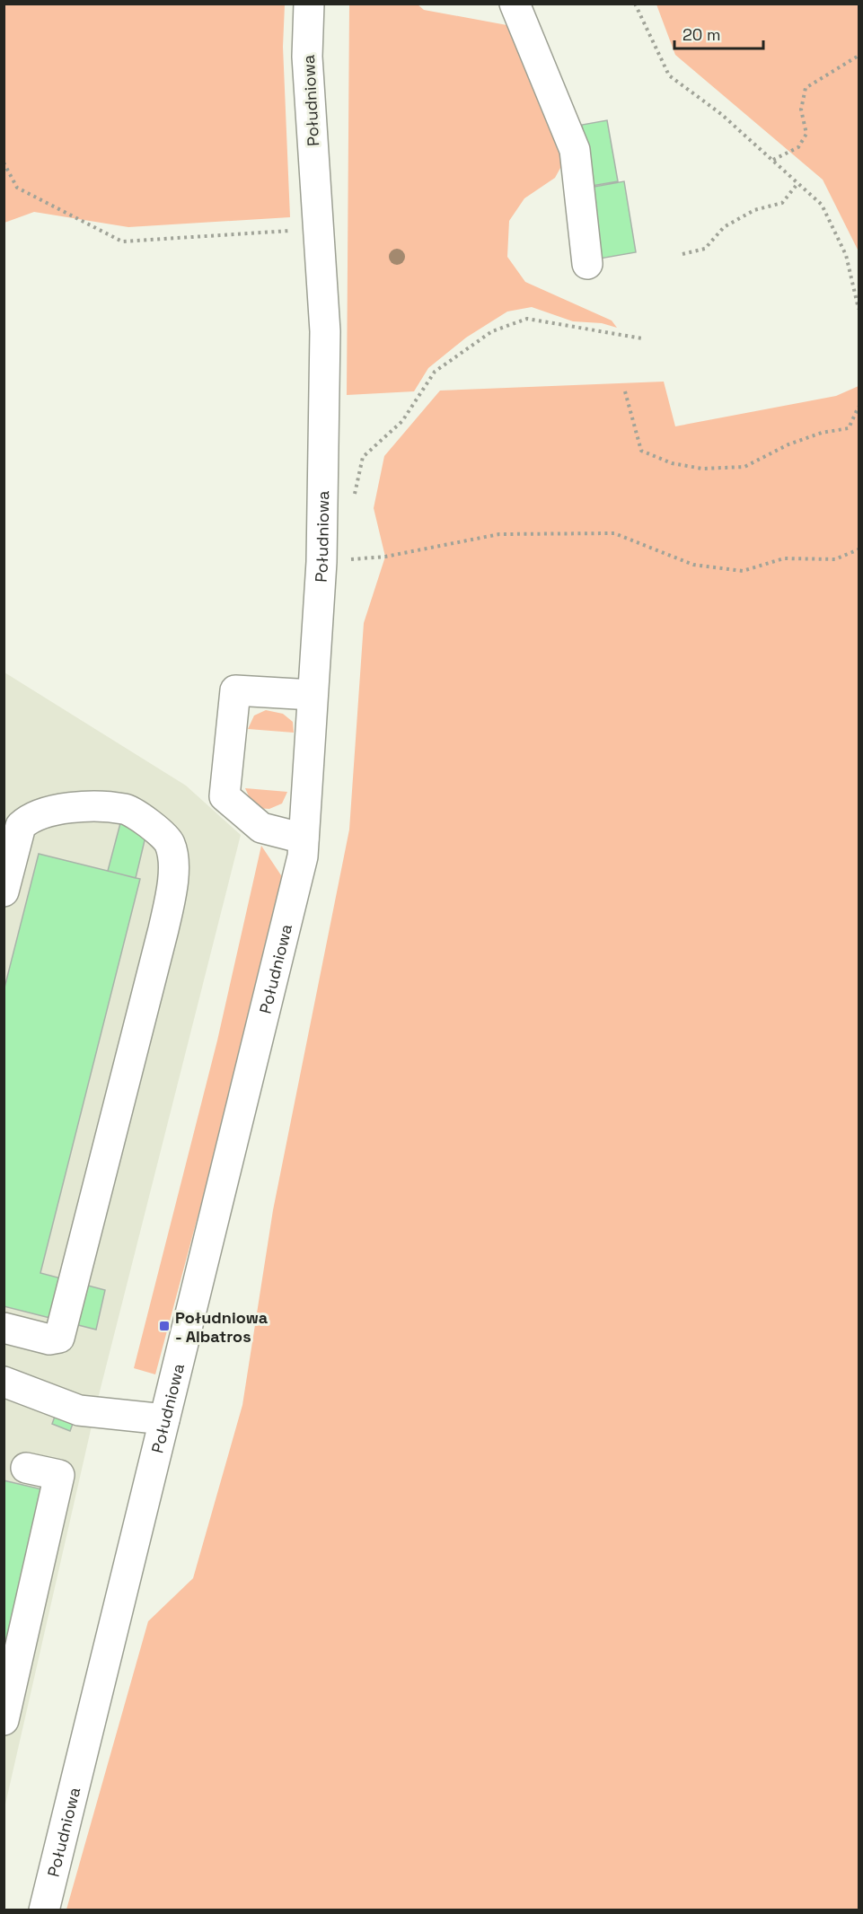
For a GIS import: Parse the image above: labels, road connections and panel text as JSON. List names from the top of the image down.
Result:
{
  "streets": {
    "street": ["Południowa"]
  },
  "places": {
    "transit": ["Południowa - Albatros"]
  },
  "scale_bar": "20 m"
}
